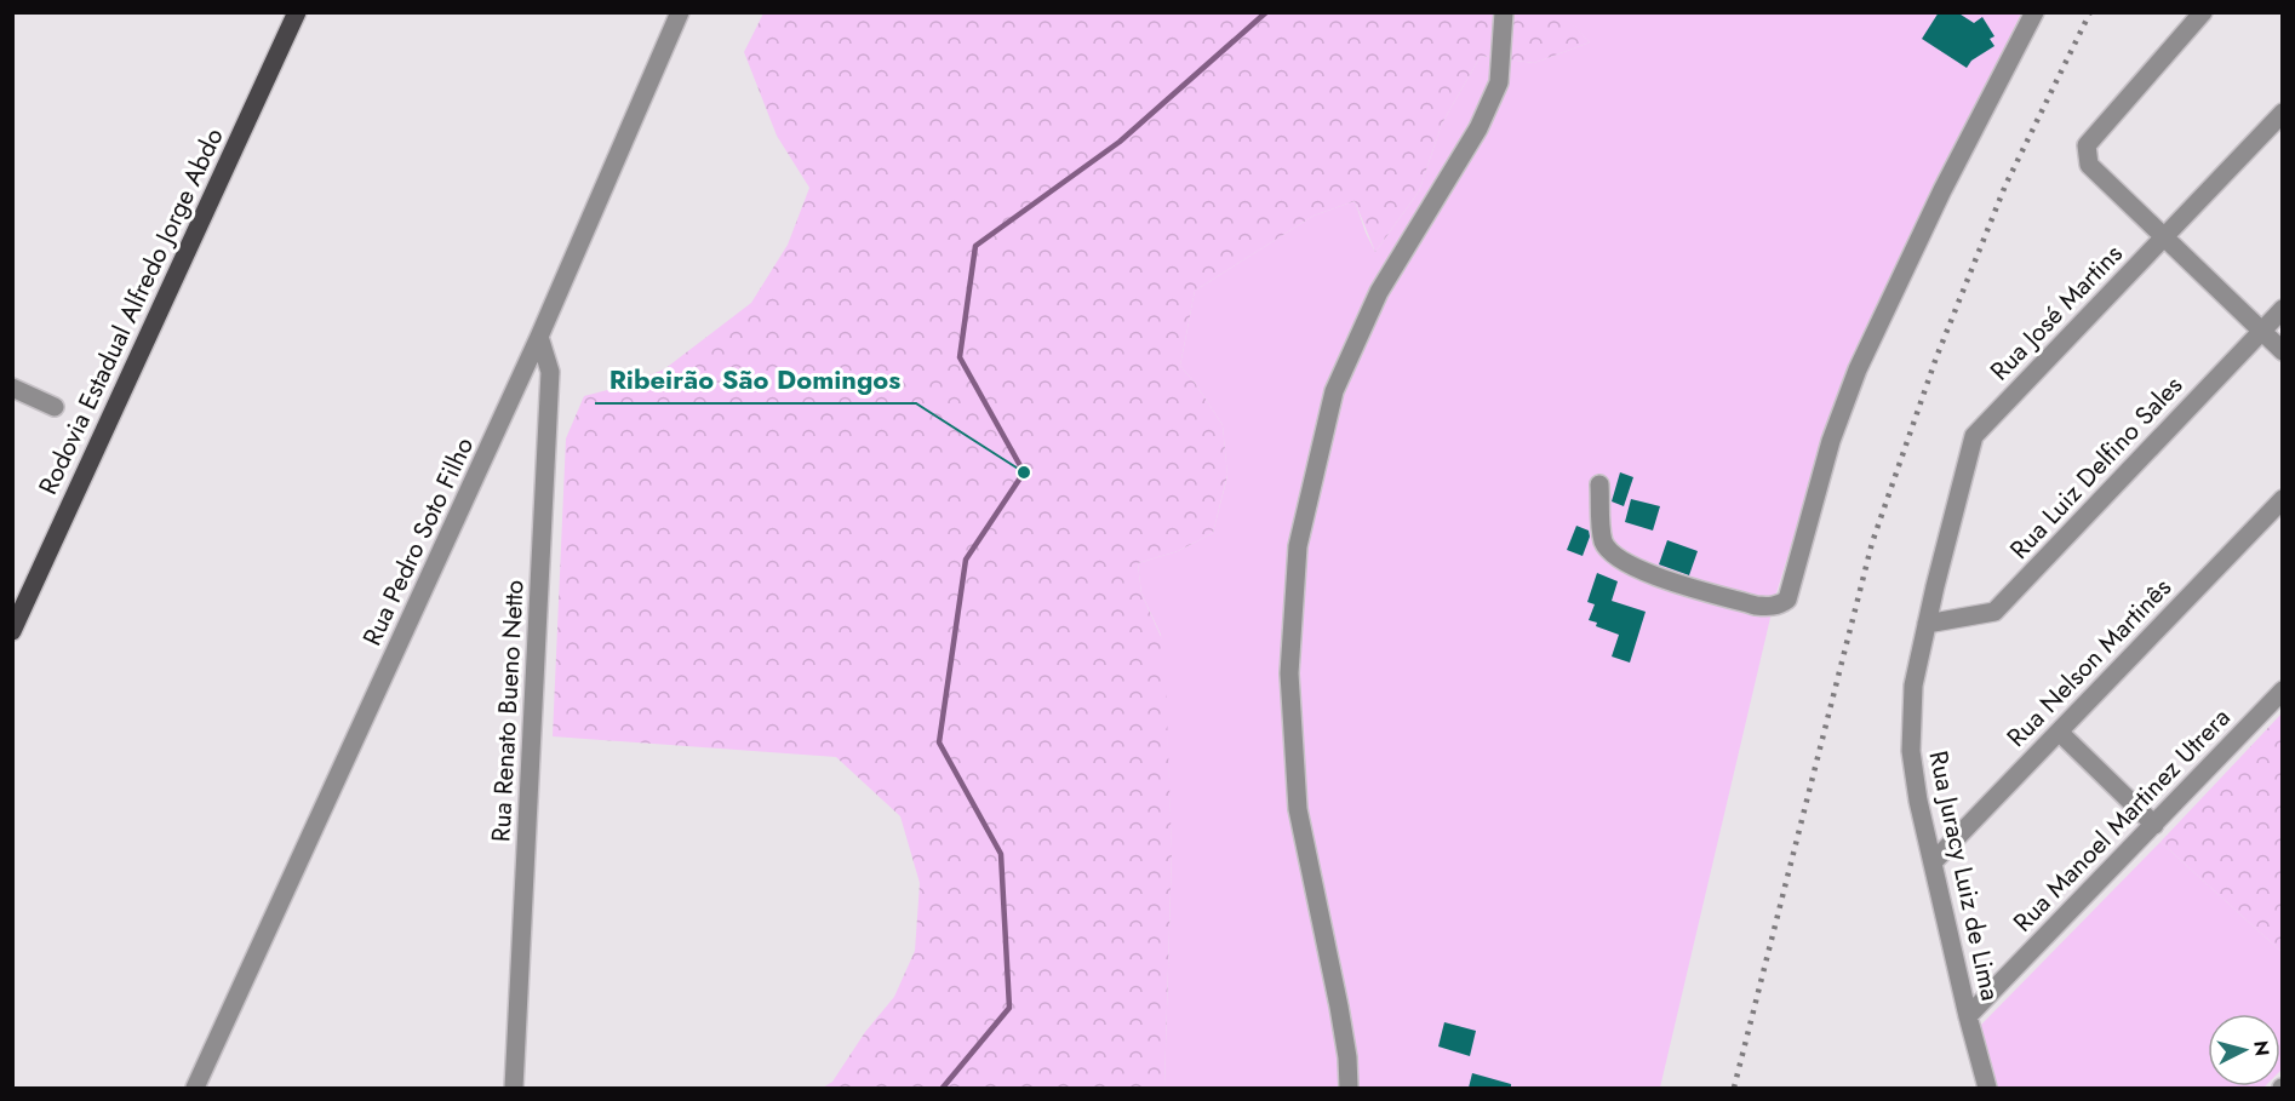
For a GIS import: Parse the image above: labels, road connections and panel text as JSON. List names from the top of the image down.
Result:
{
  "streets": {
    "main road": ["Rodovia Estadual Alfredo Jorge Abdo"],
    "street": [
      "Rua José Martins",
      "Rua Luiz Delfino Sales",
      "Rua Pedro Soto Filho",
      "Rua Nelson Martinês",
      "Rua Renato Bueno Netto",
      "Rua Manoel Martinez Utrera",
      "Rua Juracy Luiz de Lima"
    ]
  },
  "crossings": [
    ["Rua José Martins", "Rua Juracy Luiz de Lima"],
    ["Rua Luiz Delfino Sales", "Rua Juracy Luiz de Lima"],
    ["Rua Pedro Soto Filho", "Rua Renato Bueno Netto"],
    ["Rua Nelson Martinês", "Rua Juracy Luiz de Lima"],
    ["Rua Manoel Martinez Utrera", "Rua Juracy Luiz de Lima"]
  ],
  "places": ["Ribeirão São Domingos"],
  "north": "right"
}
